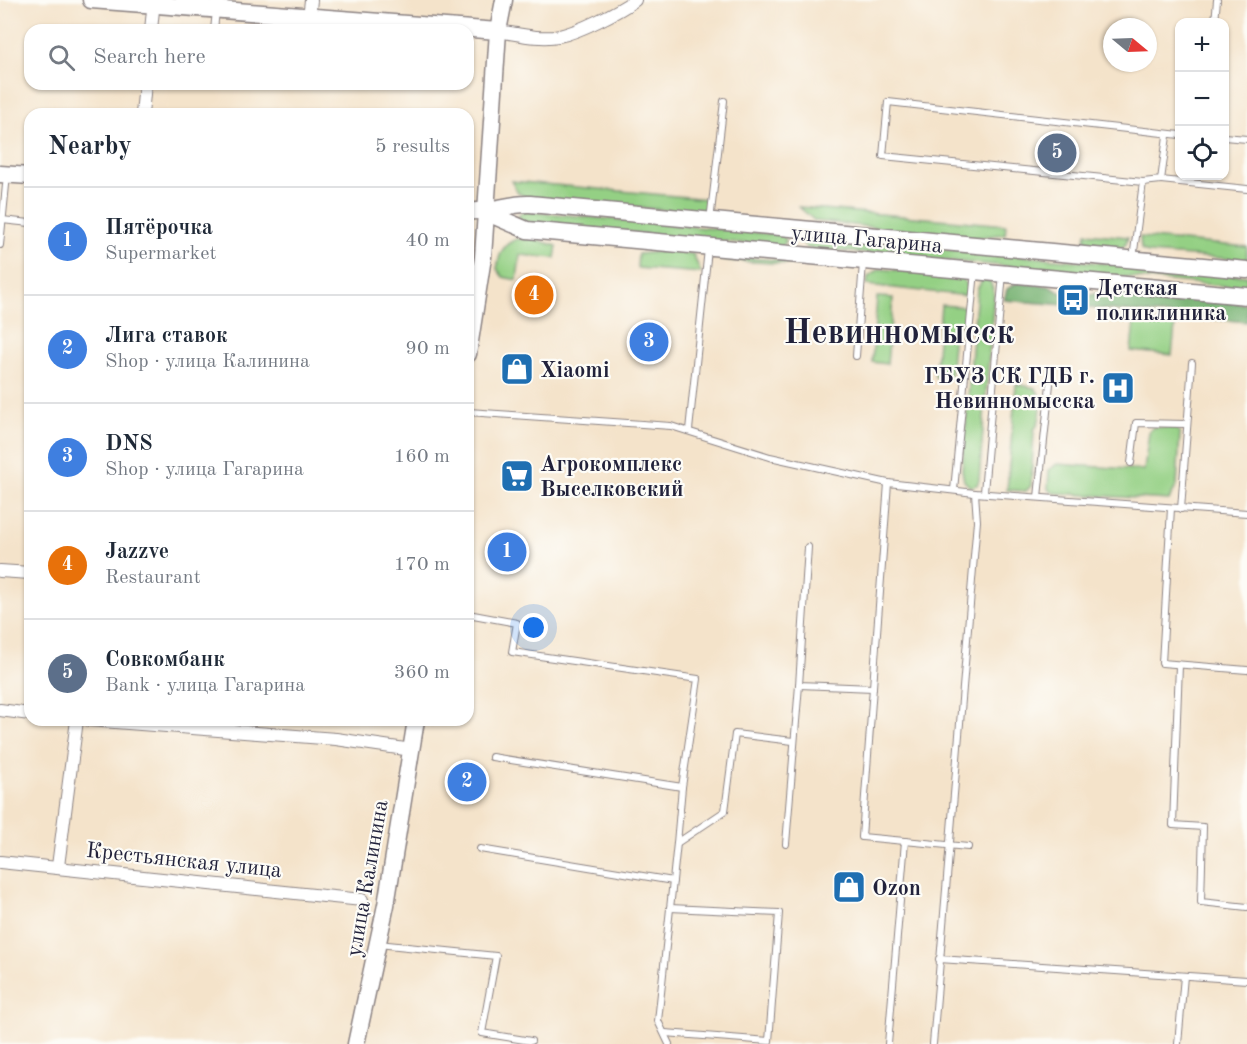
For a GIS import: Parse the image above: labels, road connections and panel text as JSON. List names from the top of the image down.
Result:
{
  "streets": {
    "main road": ["улица Гагарина", "улица Калинина"],
    "street": ["Крестьянская улица"]
  },
  "districts": ["Невинномысск"],
  "places": {
    "bus stop": ["Детская поликлиника"],
    "shop": ["Xiaomi", "Ozon"],
    "hospital": ["ГБУЗ СК ГДБ г. Невинномысска"],
    "supermarket": ["Агрокомплекс Выселковский"]
  },
  "north": "right",
  "page": {
    "map_buttons": ["+", "−"],
    "search": "Search here",
    "heading": ["Nearby", "5 results"],
    "pins": [
      "5",
      "4",
      "3",
      "1",
      "2"
    ],
    "list": [
      {
        "mark": "1",
        "name": "Пятёрочка",
        "note": "Supermarket",
        "value": "40 m"
      },
      {
        "mark": "2",
        "name": "Лига ставок",
        "note": "Shop · улица Калинина",
        "value": "90 m"
      },
      {
        "mark": "3",
        "name": "DNS",
        "note": "Shop · улица Гагарина",
        "value": "160 m"
      },
      {
        "mark": "4",
        "name": "Jazzve",
        "note": "Restaurant",
        "value": "170 m"
      },
      {
        "mark": "5",
        "name": "Совкомбанк",
        "note": "Bank · улица Гагарина",
        "value": "360 m"
      }
    ]
  }
}
